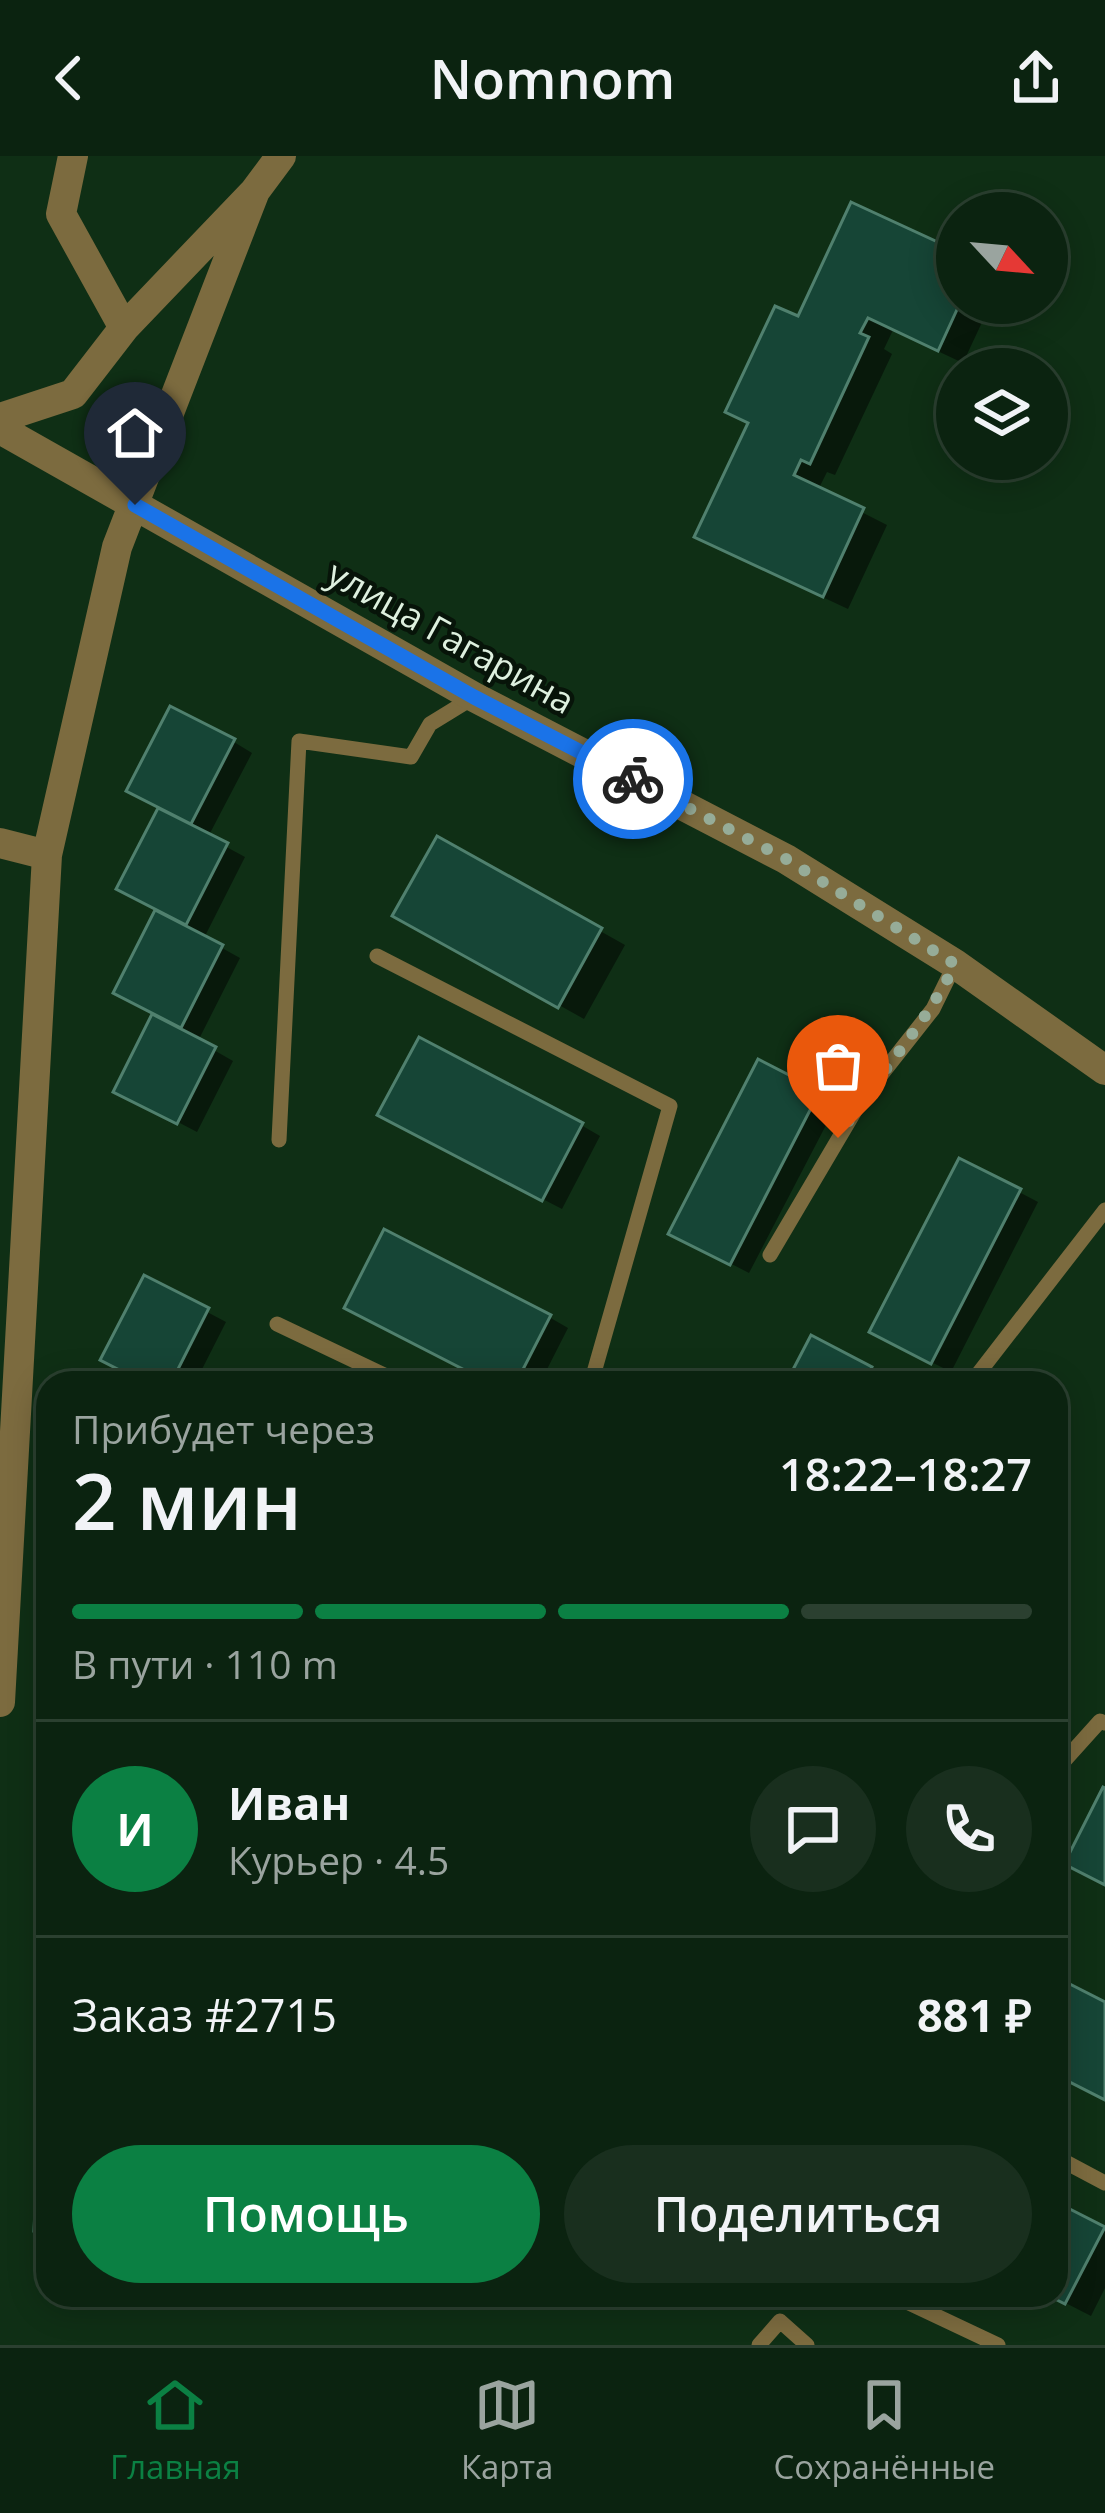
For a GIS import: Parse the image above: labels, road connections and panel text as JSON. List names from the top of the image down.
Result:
{
  "streets": {
    "street": ["улица Гагарина"]
  },
  "north": "bottom right",
  "page": {
    "header": "Nomnom",
    "heading": ["2 мин", "Прибудет через", "18:22–18:27"],
    "panel": [
      "Иван",
      "Курьер · 4.5",
      "Заказ #2715",
      "881 ₽"
    ],
    "bar": "В пути · 110 m",
    "round": "И",
    "buttons": ["Помощь", "Поделиться"],
    "tabs": ["Главная", "Карта", "Сохранённые"]
  }
}
